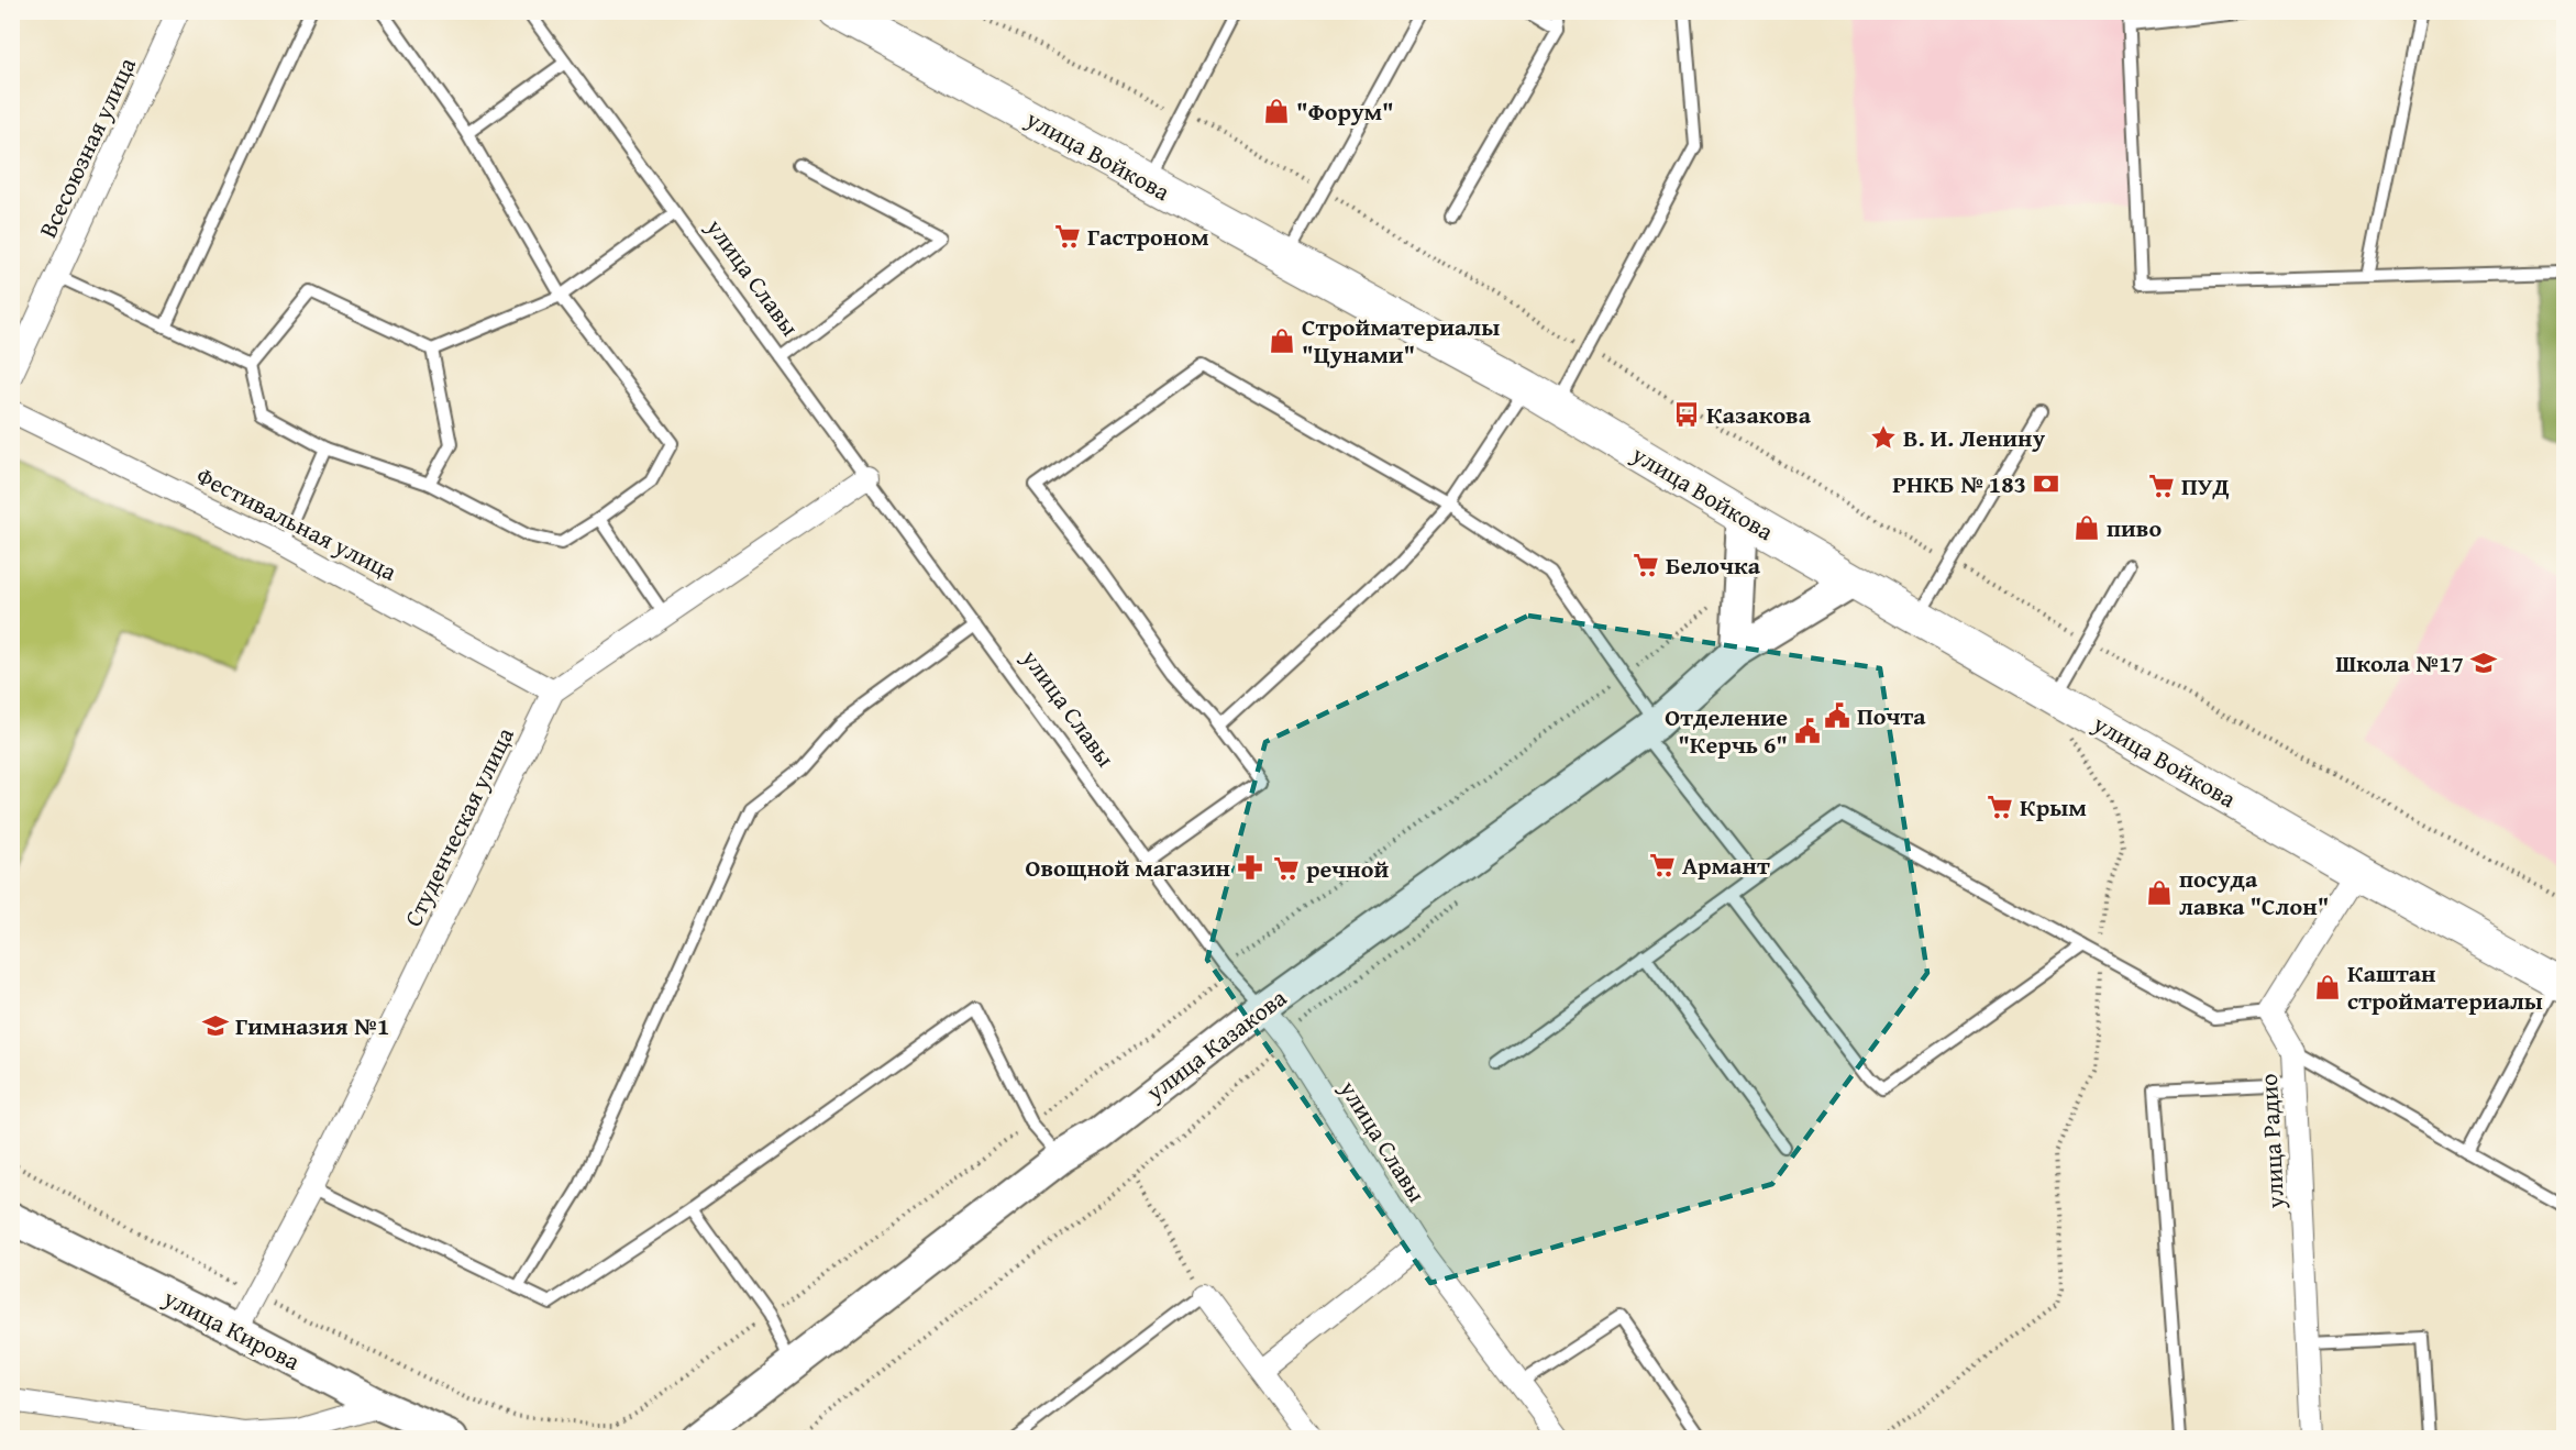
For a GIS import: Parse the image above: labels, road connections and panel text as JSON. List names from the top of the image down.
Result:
{
  "streets": {
    "main road": ["улица Войкова", "улица Казакова", "улица Кирова"],
    "street": [
      "Всесоюзная улица",
      "улица Славы",
      "Фестивальная улица",
      "Студенческая улица",
      "улица Радио"
    ]
  },
  "crossings": [
    ["улица Войкова", "улица Казакова"],
    ["улица Славы", "улица Казакова"],
    ["Фестивальная улица", "Студенческая улица"],
    ["Студенческая улица", "улица Кирова"]
  ],
  "places": {
    "shop": [
      "\"Форум\"",
      "Стройматериалы \"Цунами\"",
      "пиво",
      "посуда лавка \"Слон\"",
      "Каштан стройматериалы"
    ],
    "supermarket": [
      "Гастроном",
      "ПУД",
      "Белочка",
      "Крым",
      "Армант",
      "речной"
    ],
    "bus stop": ["Казакова"],
    "place": ["В. И. Ленину"],
    "bank": ["РНКБ № 183"],
    "school or university": ["Школа №17", "Гимназия №1"],
    "public building": ["Почта", "Отделение \"Керчь 6\""],
    "pharmacy": ["Овощной магазин"]
  }
}
